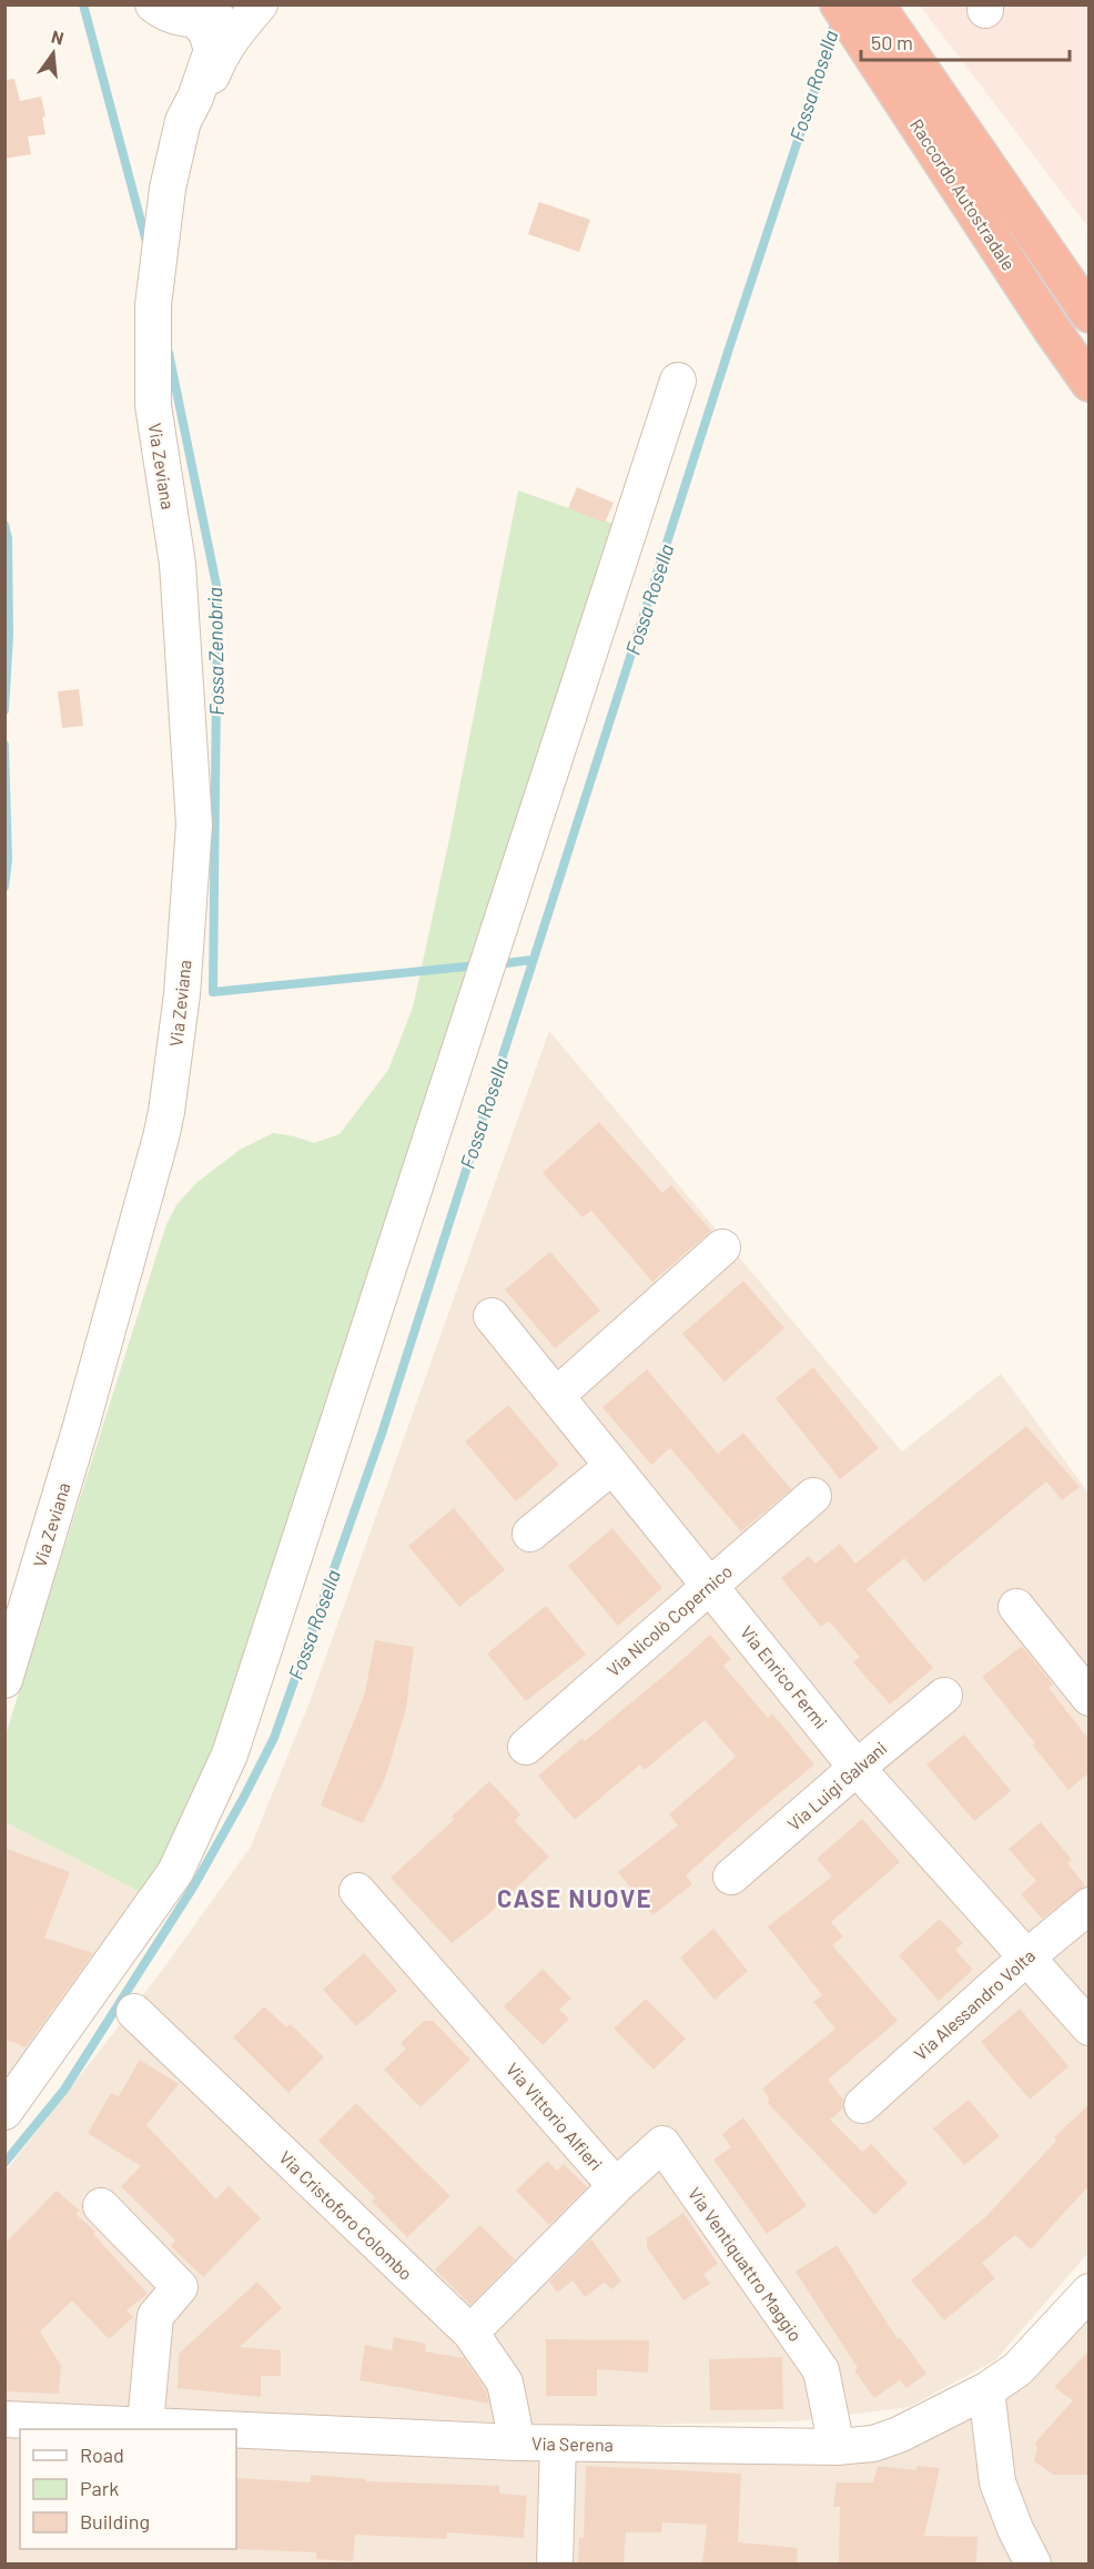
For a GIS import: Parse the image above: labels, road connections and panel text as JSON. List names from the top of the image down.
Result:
{
  "streets": {
    "highway": ["Raccordo Autostradale"],
    "street": [
      "Via Zeviana",
      "Via Nicolò Copernico",
      "Via Enrico Fermi",
      "Via Luigi Galvani",
      "Via Alessandro Volta",
      "Via Vittorio Alfieri",
      "Via Cristoforo Colombo",
      "Via Ventiquattro Maggio",
      "Via Serena"
    ]
  },
  "crossings": [
    ["Via Nicolò Copernico", "Via Enrico Fermi"],
    ["Via Enrico Fermi", "Via Luigi Galvani"],
    ["Via Enrico Fermi", "Via Alessandro Volta"],
    ["Via Vittorio Alfieri", "Via Cristoforo Colombo"],
    ["Via Vittorio Alfieri", "Via Ventiquattro Maggio"],
    ["Via Cristoforo Colombo", "Via Serena"],
    ["Via Ventiquattro Maggio", "Via Serena"]
  ],
  "districts": ["CASE NUOVE"],
  "water": ["Fossa Rosella", "Fossa Zenobria"],
  "legend": ["Road", "Park", "Building"],
  "scale_bar": "50 m",
  "north": "top"
}
